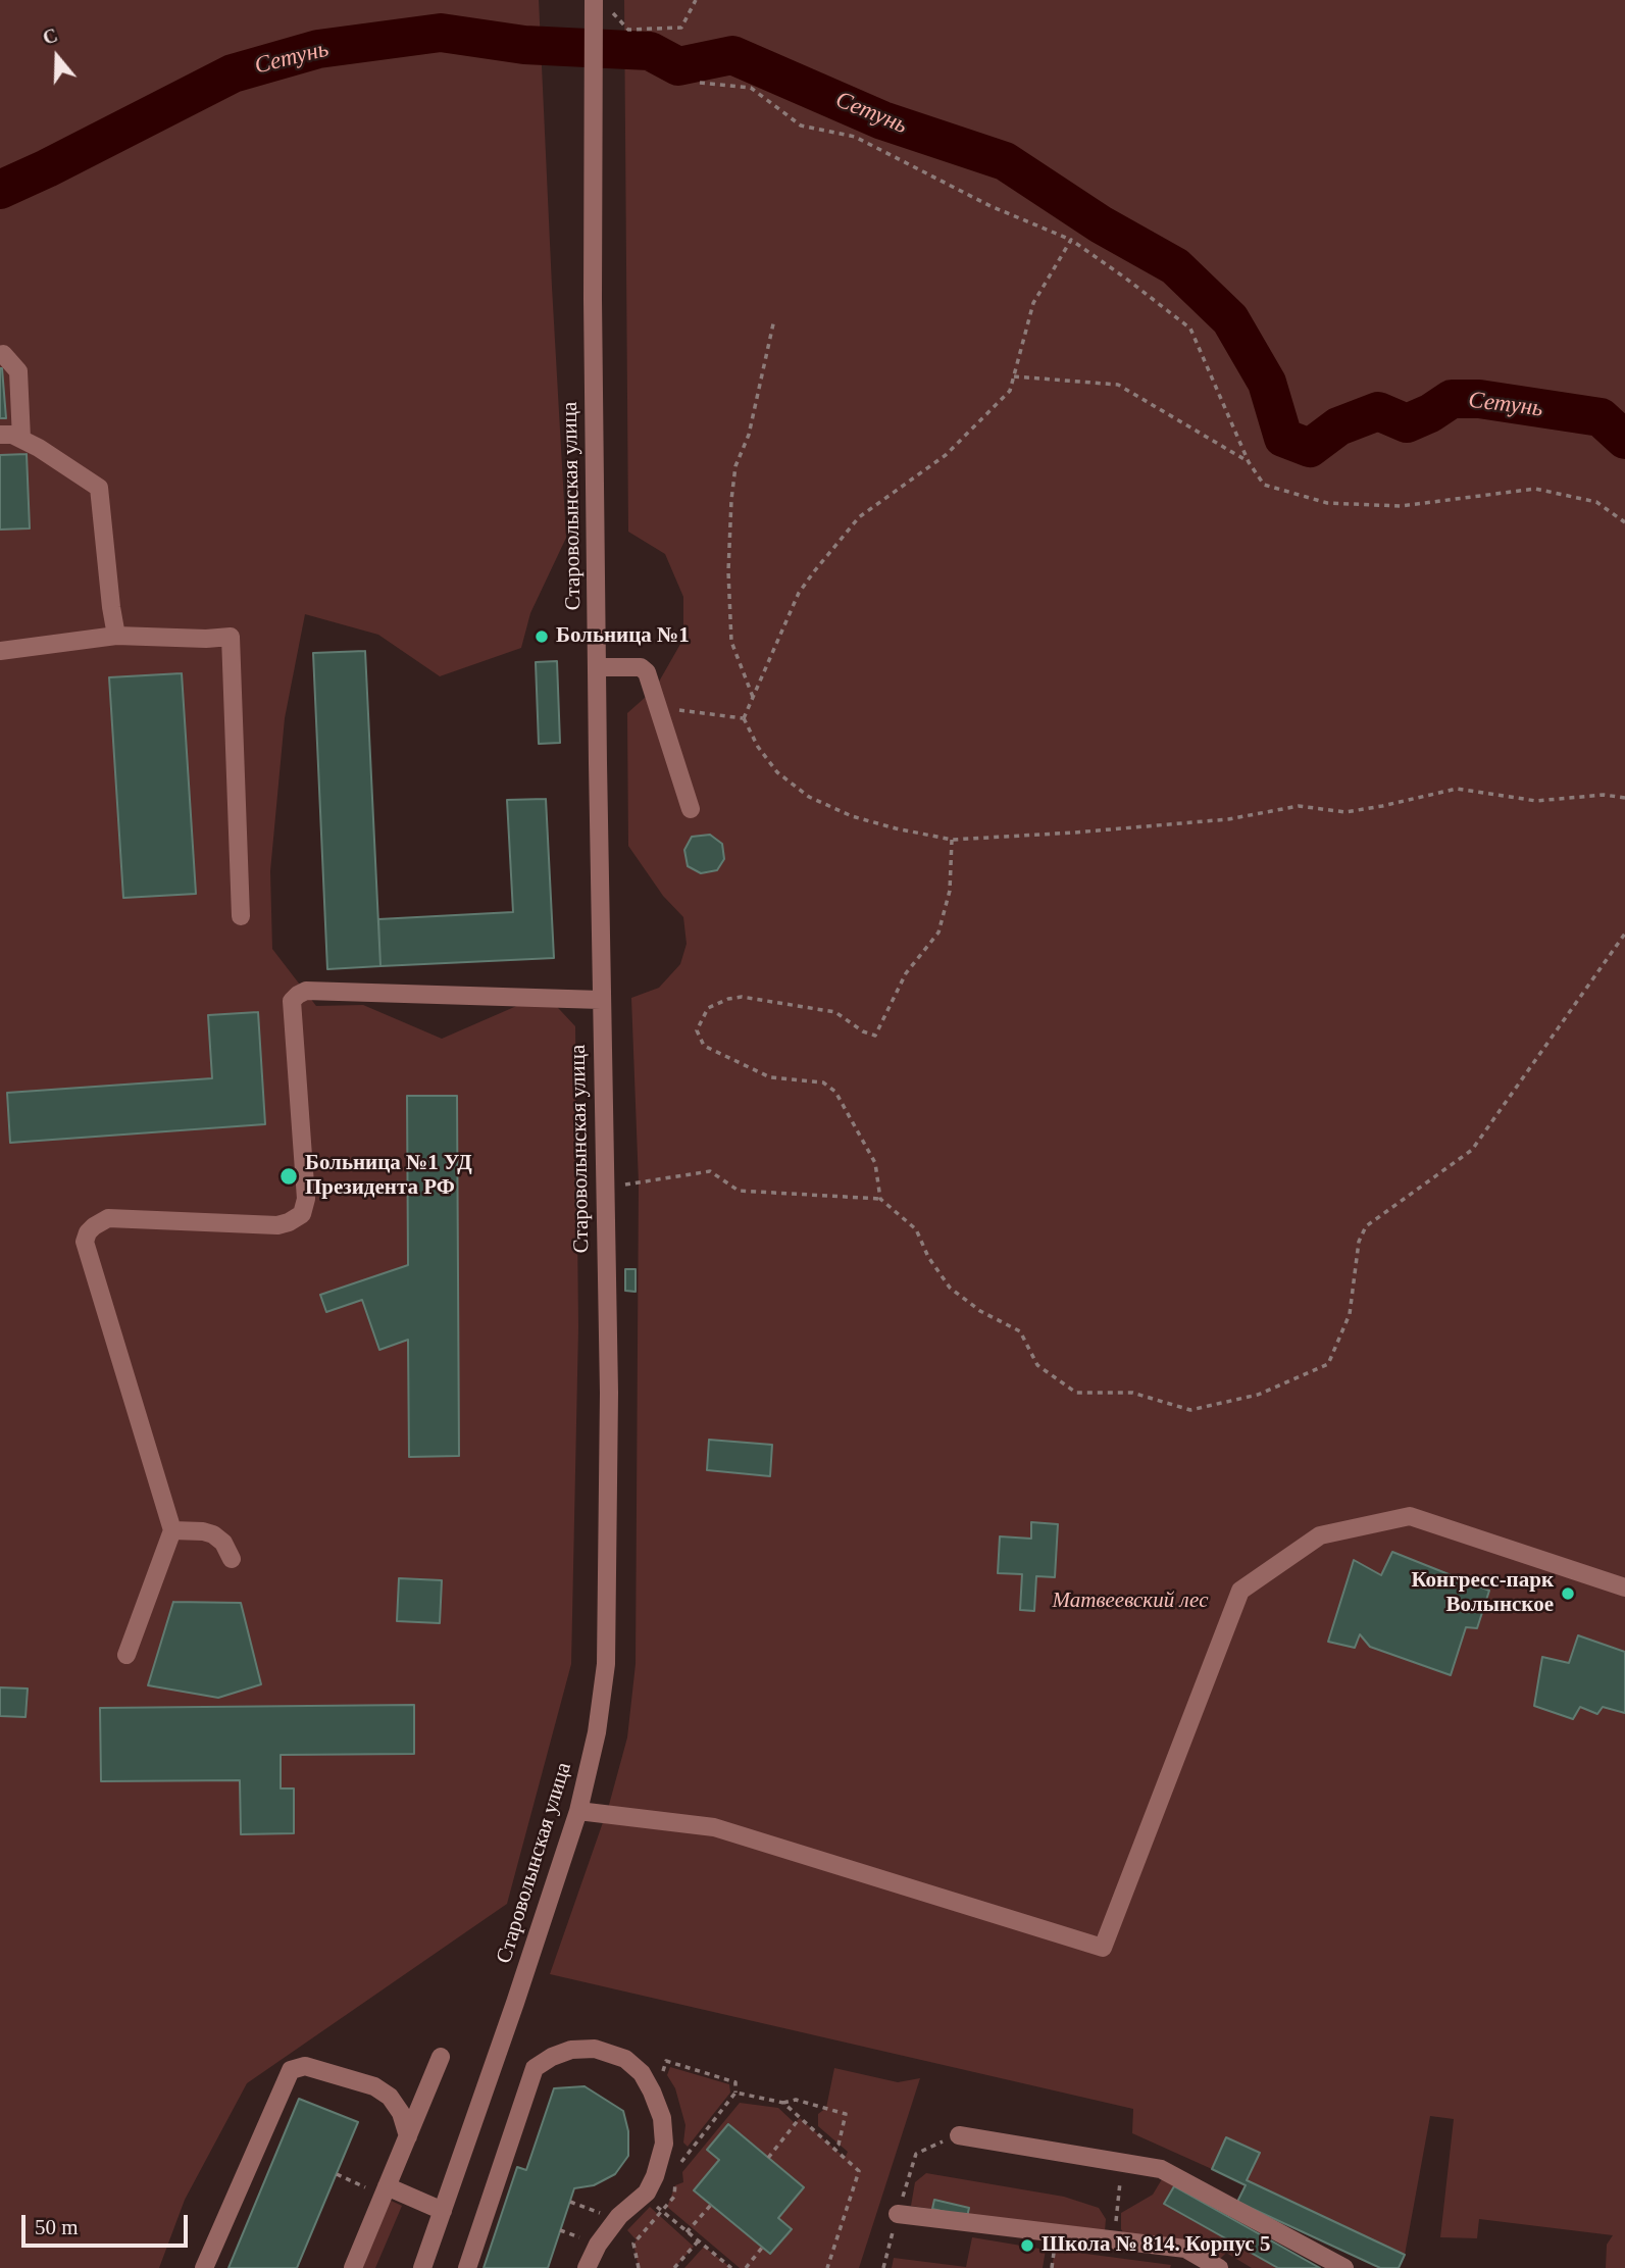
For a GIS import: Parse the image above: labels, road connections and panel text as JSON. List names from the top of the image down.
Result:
{
  "streets": {
    "street": ["Староволынская улица"]
  },
  "water": ["Сетунь"],
  "parks": ["Матвеевский лес"],
  "places": [
    "Больница №1",
    "Больница №1 УД Президента РФ",
    "Конгресс-парк Волынское",
    "Школа № 814. Корпус 5"
  ],
  "scale_bar": "50 m",
  "north": "top"
}
